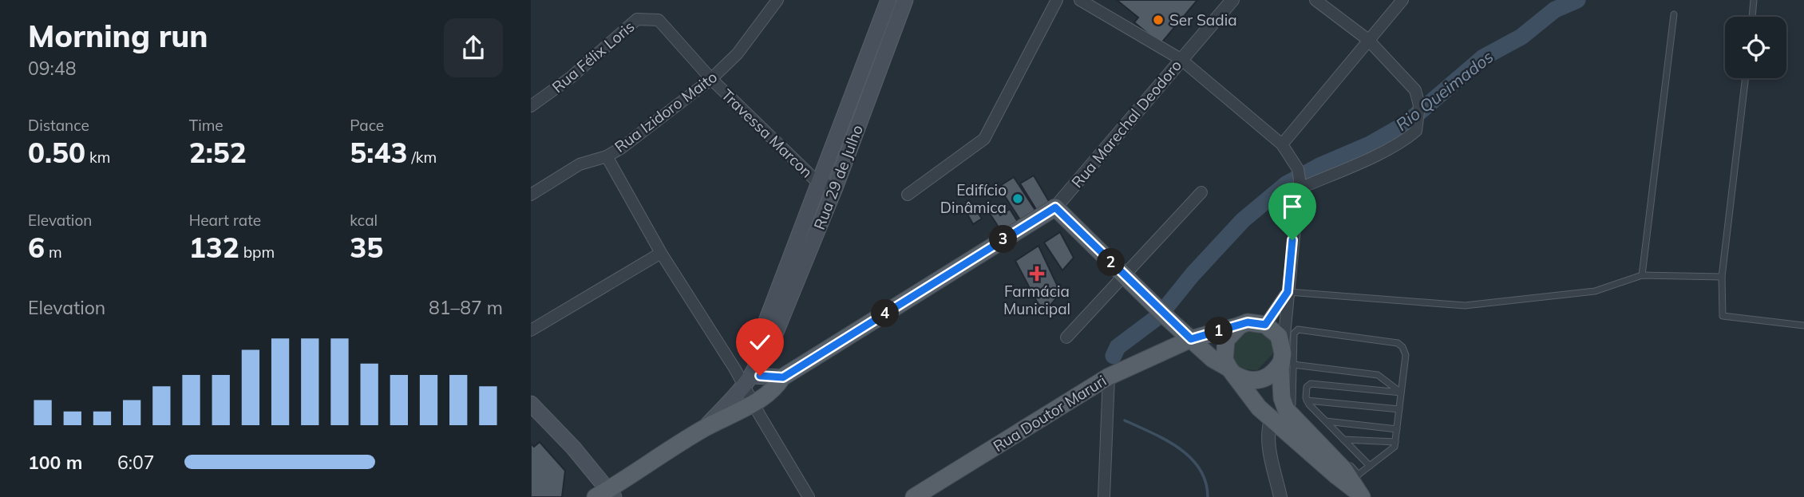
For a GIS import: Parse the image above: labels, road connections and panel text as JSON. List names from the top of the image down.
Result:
{
  "streets": {
    "main road": ["Rua Marechal Deodoro", "Rua 29 de Julho", "Rua Doutor Maruri"],
    "street": ["Rua Félix Loris", "Rua Izidoro Maito", "Travessa Marcon"]
  },
  "crossings": [
    ["Rua Félix Loris", "Travessa Marcon"],
    ["Rua Izidoro Maito", "Travessa Marcon"],
    ["Rua Marechal Deodoro", "Rua 29 de Julho"],
    ["Travessa Marcon", "Rua 29 de Julho"]
  ],
  "water": ["Rio Queimados"],
  "places": {
    "other": ["Ser Sadia", "Edifício Dinâmica"],
    "health": ["Farmácia Municipal"]
  },
  "page": {
    "heading": ["Morning run", "09:48"],
    "stats": [
      ["Distance", "0.50 km"],
      ["Time", "2:52"],
      ["Pace", "5:43 /km"],
      ["Elevation", "6 m"],
      ["Heart rate", "132 bpm"],
      ["kcal", "35"]
    ],
    "pins": [
      "3",
      "2",
      "4",
      "1"
    ],
    "chart": ["Elevation", "81–87 m"],
    "list": [
      {
        "name": "100 m",
        "note": "6:07"
      }
    ]
  }
}
